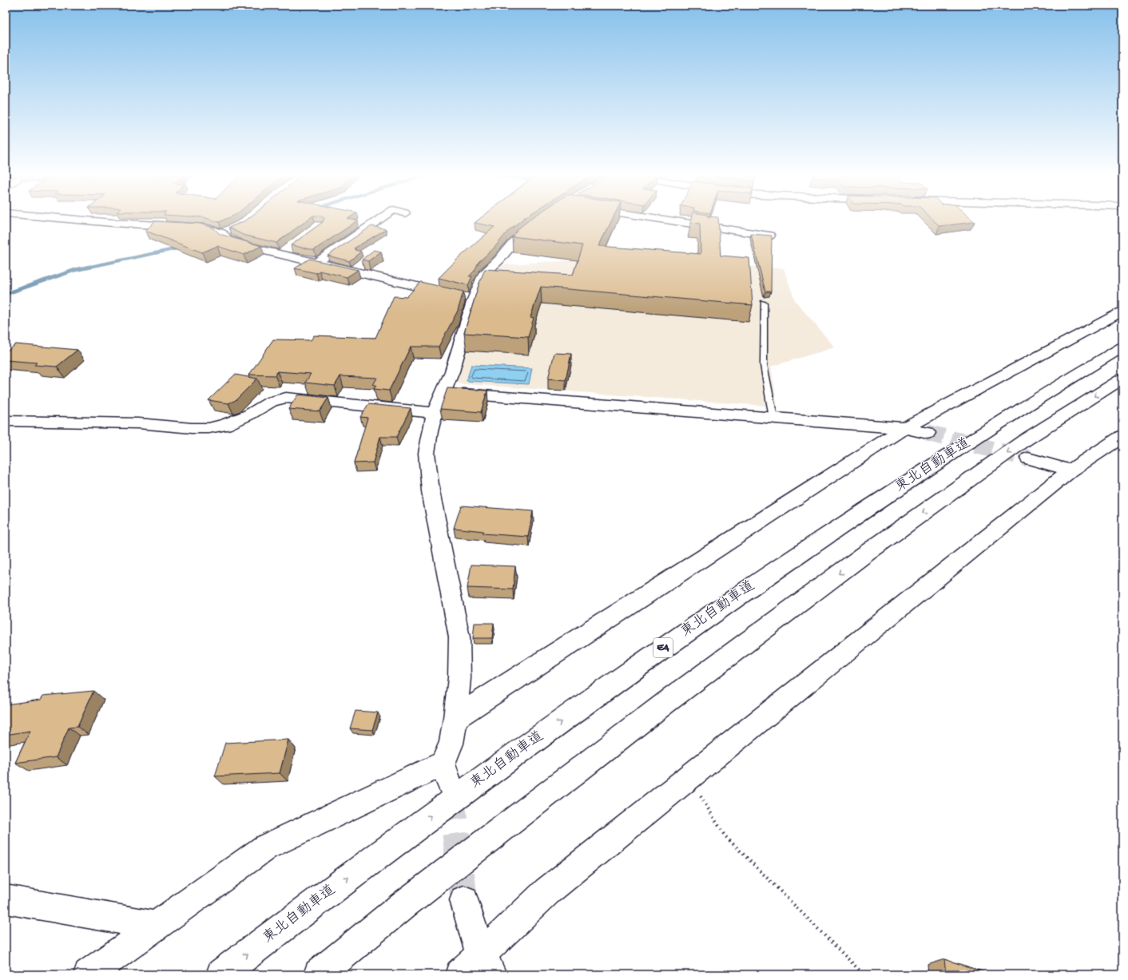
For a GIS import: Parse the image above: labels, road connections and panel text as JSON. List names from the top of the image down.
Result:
{
  "streets": {
    "main road": ["東北自動車道", "E4"]
  }
}
